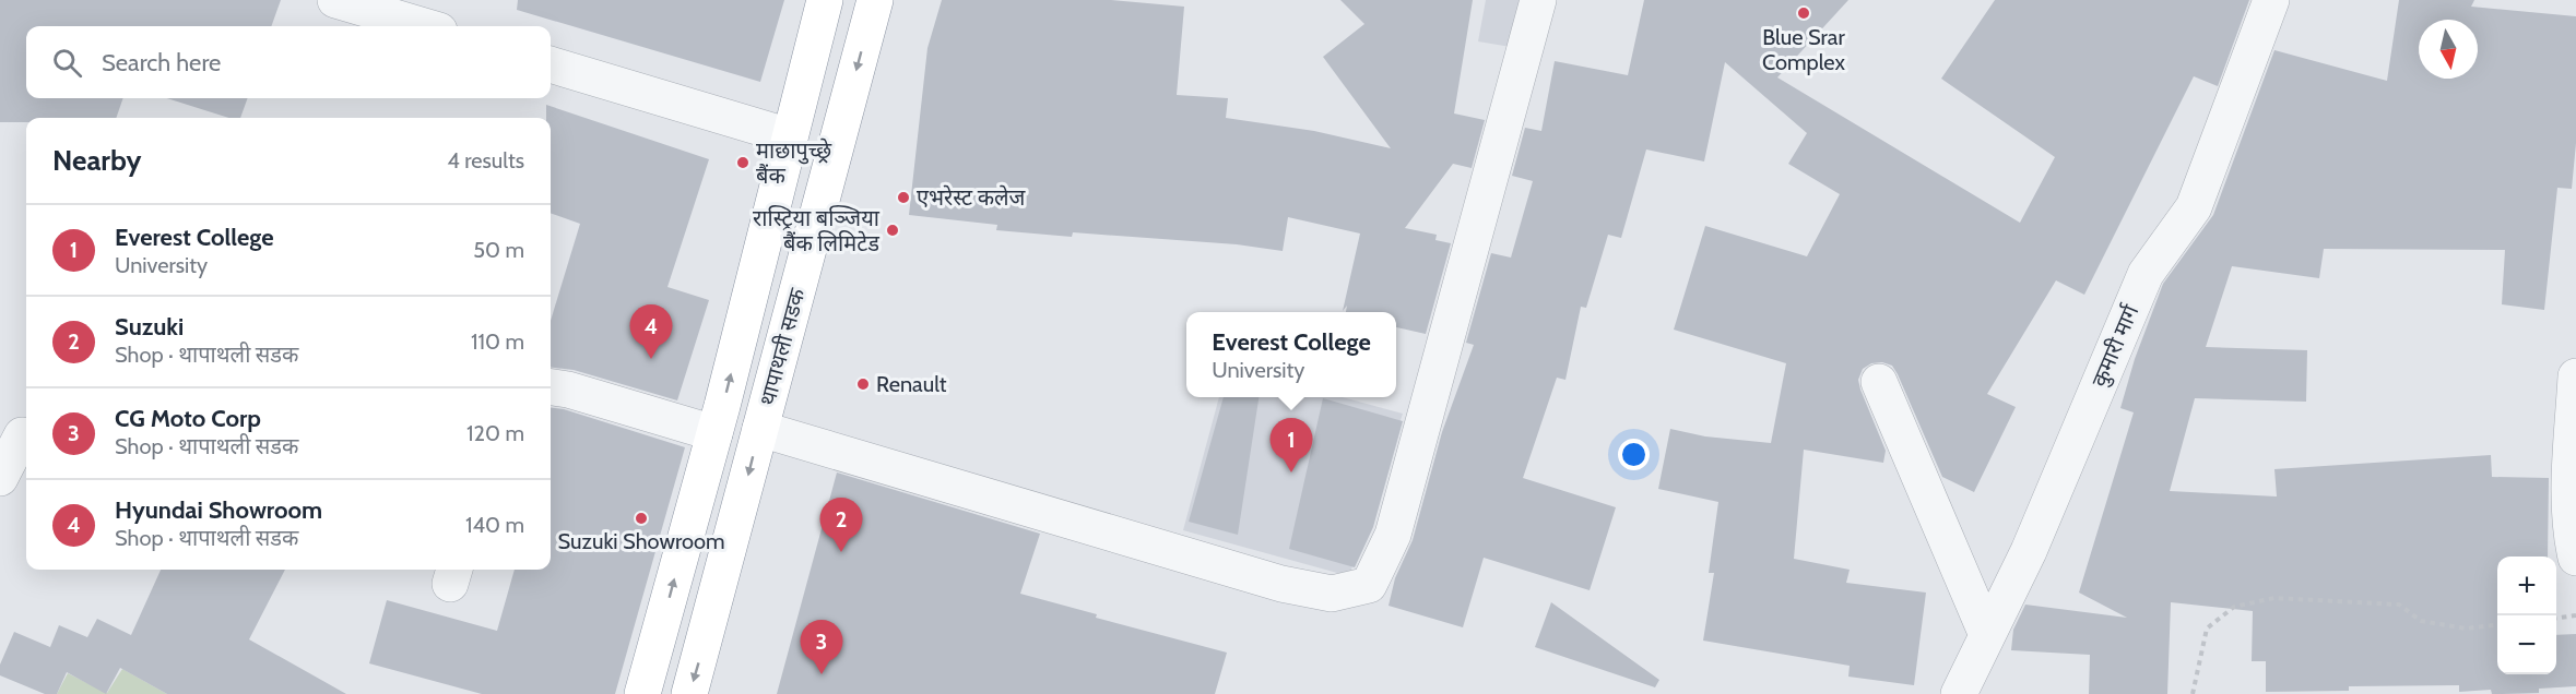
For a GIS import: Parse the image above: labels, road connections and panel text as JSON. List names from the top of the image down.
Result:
{
  "streets": {
    "highway": ["थापाथली सडक"],
    "street": ["कुमारी मार्ग"]
  },
  "places": [
    "Blue Srar Complex",
    "माछापुच्छ्रे बैंक",
    "एभरेस्ट कलेज",
    "रास्ट्रिया बञ्जिया बैंक लिमिटेड",
    "Renault",
    "Suzuki Showroom"
  ],
  "north": "bottom",
  "page": {
    "search": "Search here",
    "heading": ["Nearby", "4 results"],
    "list": [
      {
        "mark": "1",
        "name": "Everest College",
        "note": "University",
        "value": "50 m"
      },
      {
        "mark": "2",
        "name": "Suzuki",
        "note": "Shop · थापाथली सडक",
        "value": "110 m"
      },
      {
        "mark": "3",
        "name": "CG Moto Corp",
        "note": "Shop · थापाथली सडक",
        "value": "120 m"
      },
      {
        "mark": "4",
        "name": "Hyundai Showroom",
        "note": "Shop · थापाथली सडक",
        "value": "140 m"
      }
    ],
    "pins": [
      "4",
      "1",
      "2",
      "3"
    ],
    "popup": ["Everest College", "University"],
    "map_buttons": ["+", "−"]
  }
}
